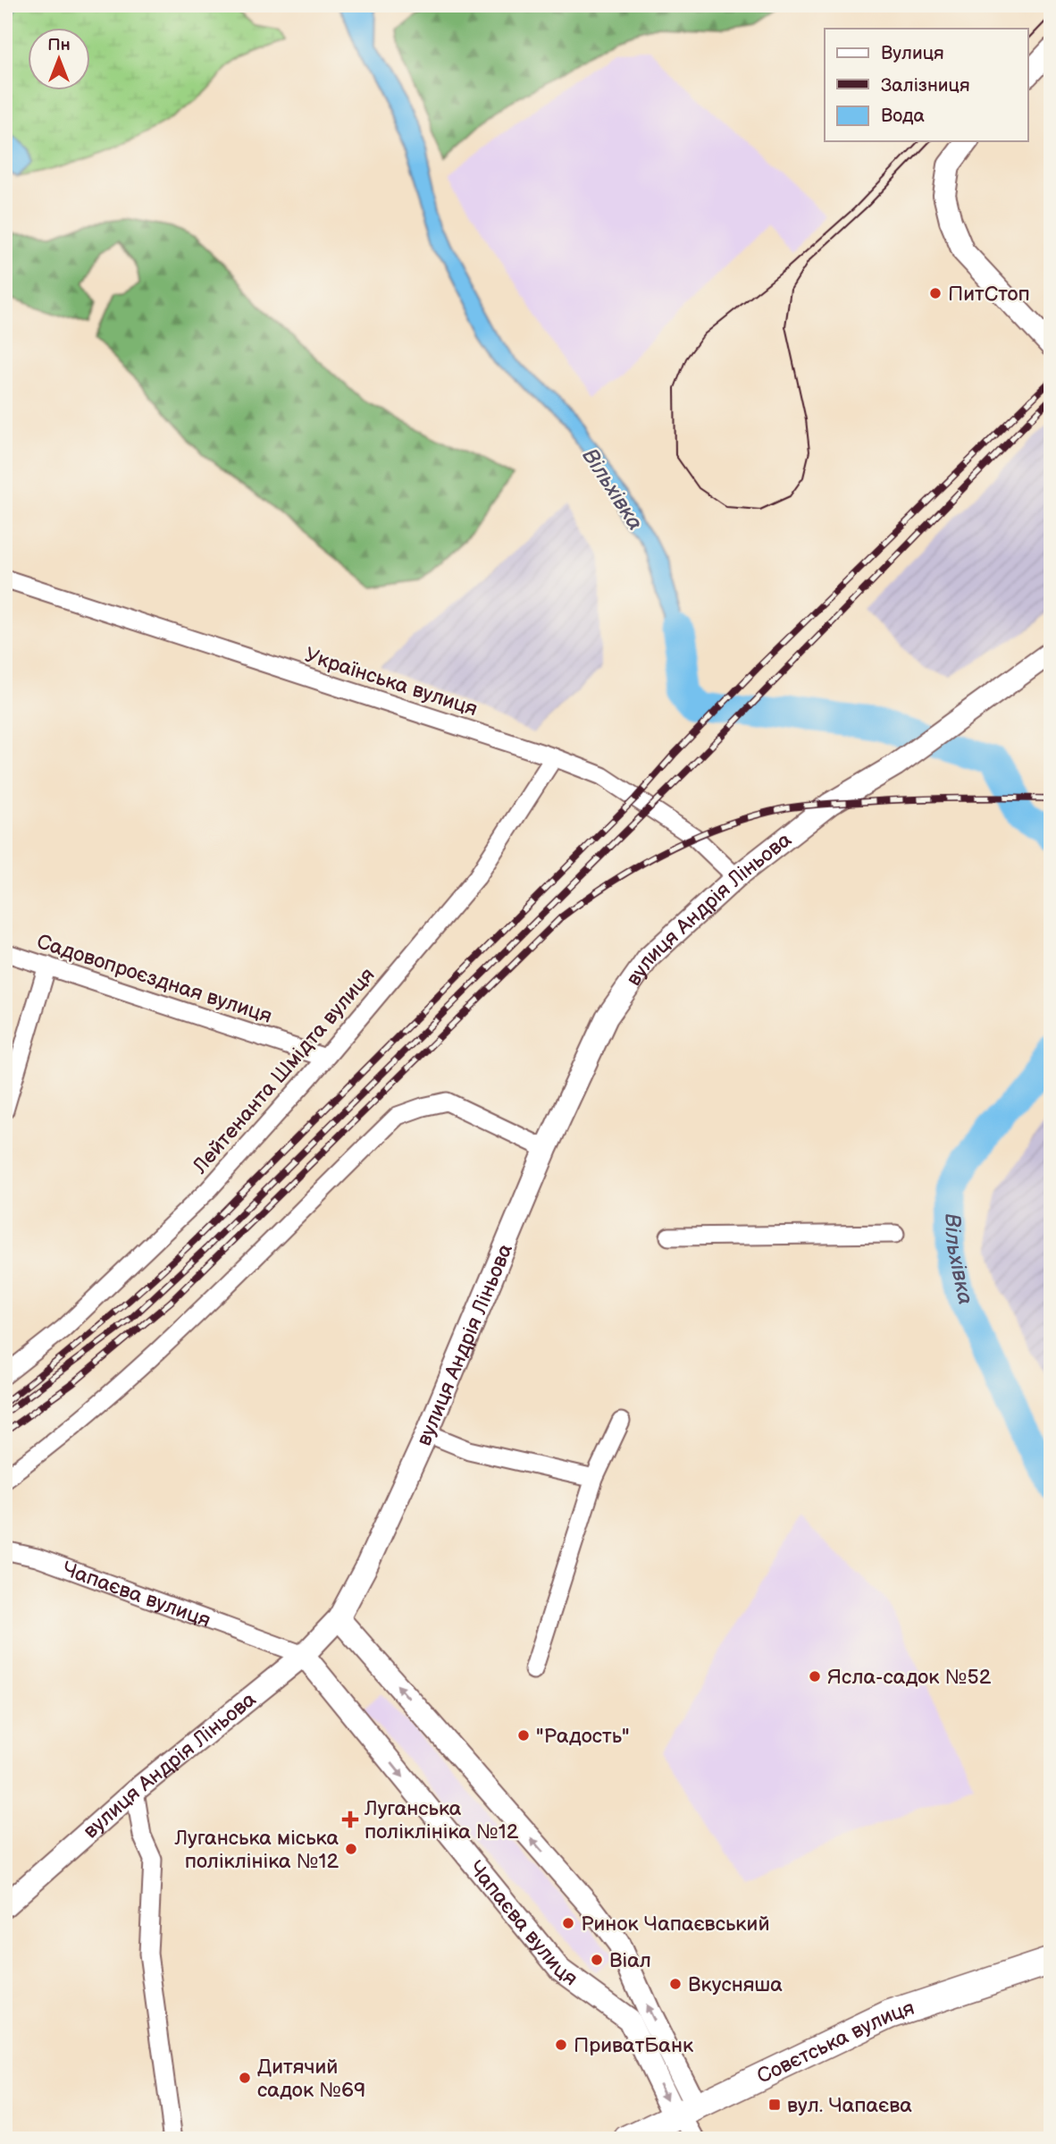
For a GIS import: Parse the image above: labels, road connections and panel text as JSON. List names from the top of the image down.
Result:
{
  "streets": {
    "main road": ["Совєтська вулиця"],
    "street": [
      "Українська вулиця",
      "вулиця Андрія Ліньова",
      "Садовопроєздная вулиця",
      "Лейтенанта Шмідта вулиця",
      "Чапаєва вулиця"
    ]
  },
  "crossings": [
    ["Українська вулиця", "вулиця Андрія Ліньова"],
    ["Українська вулиця", "Лейтенанта Шмідта вулиця"],
    ["вулиця Андрія Ліньова", "Чапаєва вулиця"],
    ["Садовопроєздная вулиця", "Лейтенанта Шмідта вулиця"],
    ["Чапаєва вулиця", "Совєтська вулиця"]
  ],
  "water": ["Вільхівка"],
  "places": {
    "other": [
      "ПитСтоп",
      "Ясла-садок №52",
      "\"Радость\"",
      "Луганська міська поліклініка №12",
      "Ринок Чапаєвський",
      "Віал",
      "Вкусняша",
      "ПриватБанк",
      "Дитячий садок №69"
    ],
    "health": ["Луганська поліклініка №12"],
    "transit": ["вул. Чапаєва"]
  },
  "legend": ["Вулиця", "Залізниця", "Вода"],
  "north": "top"
}
